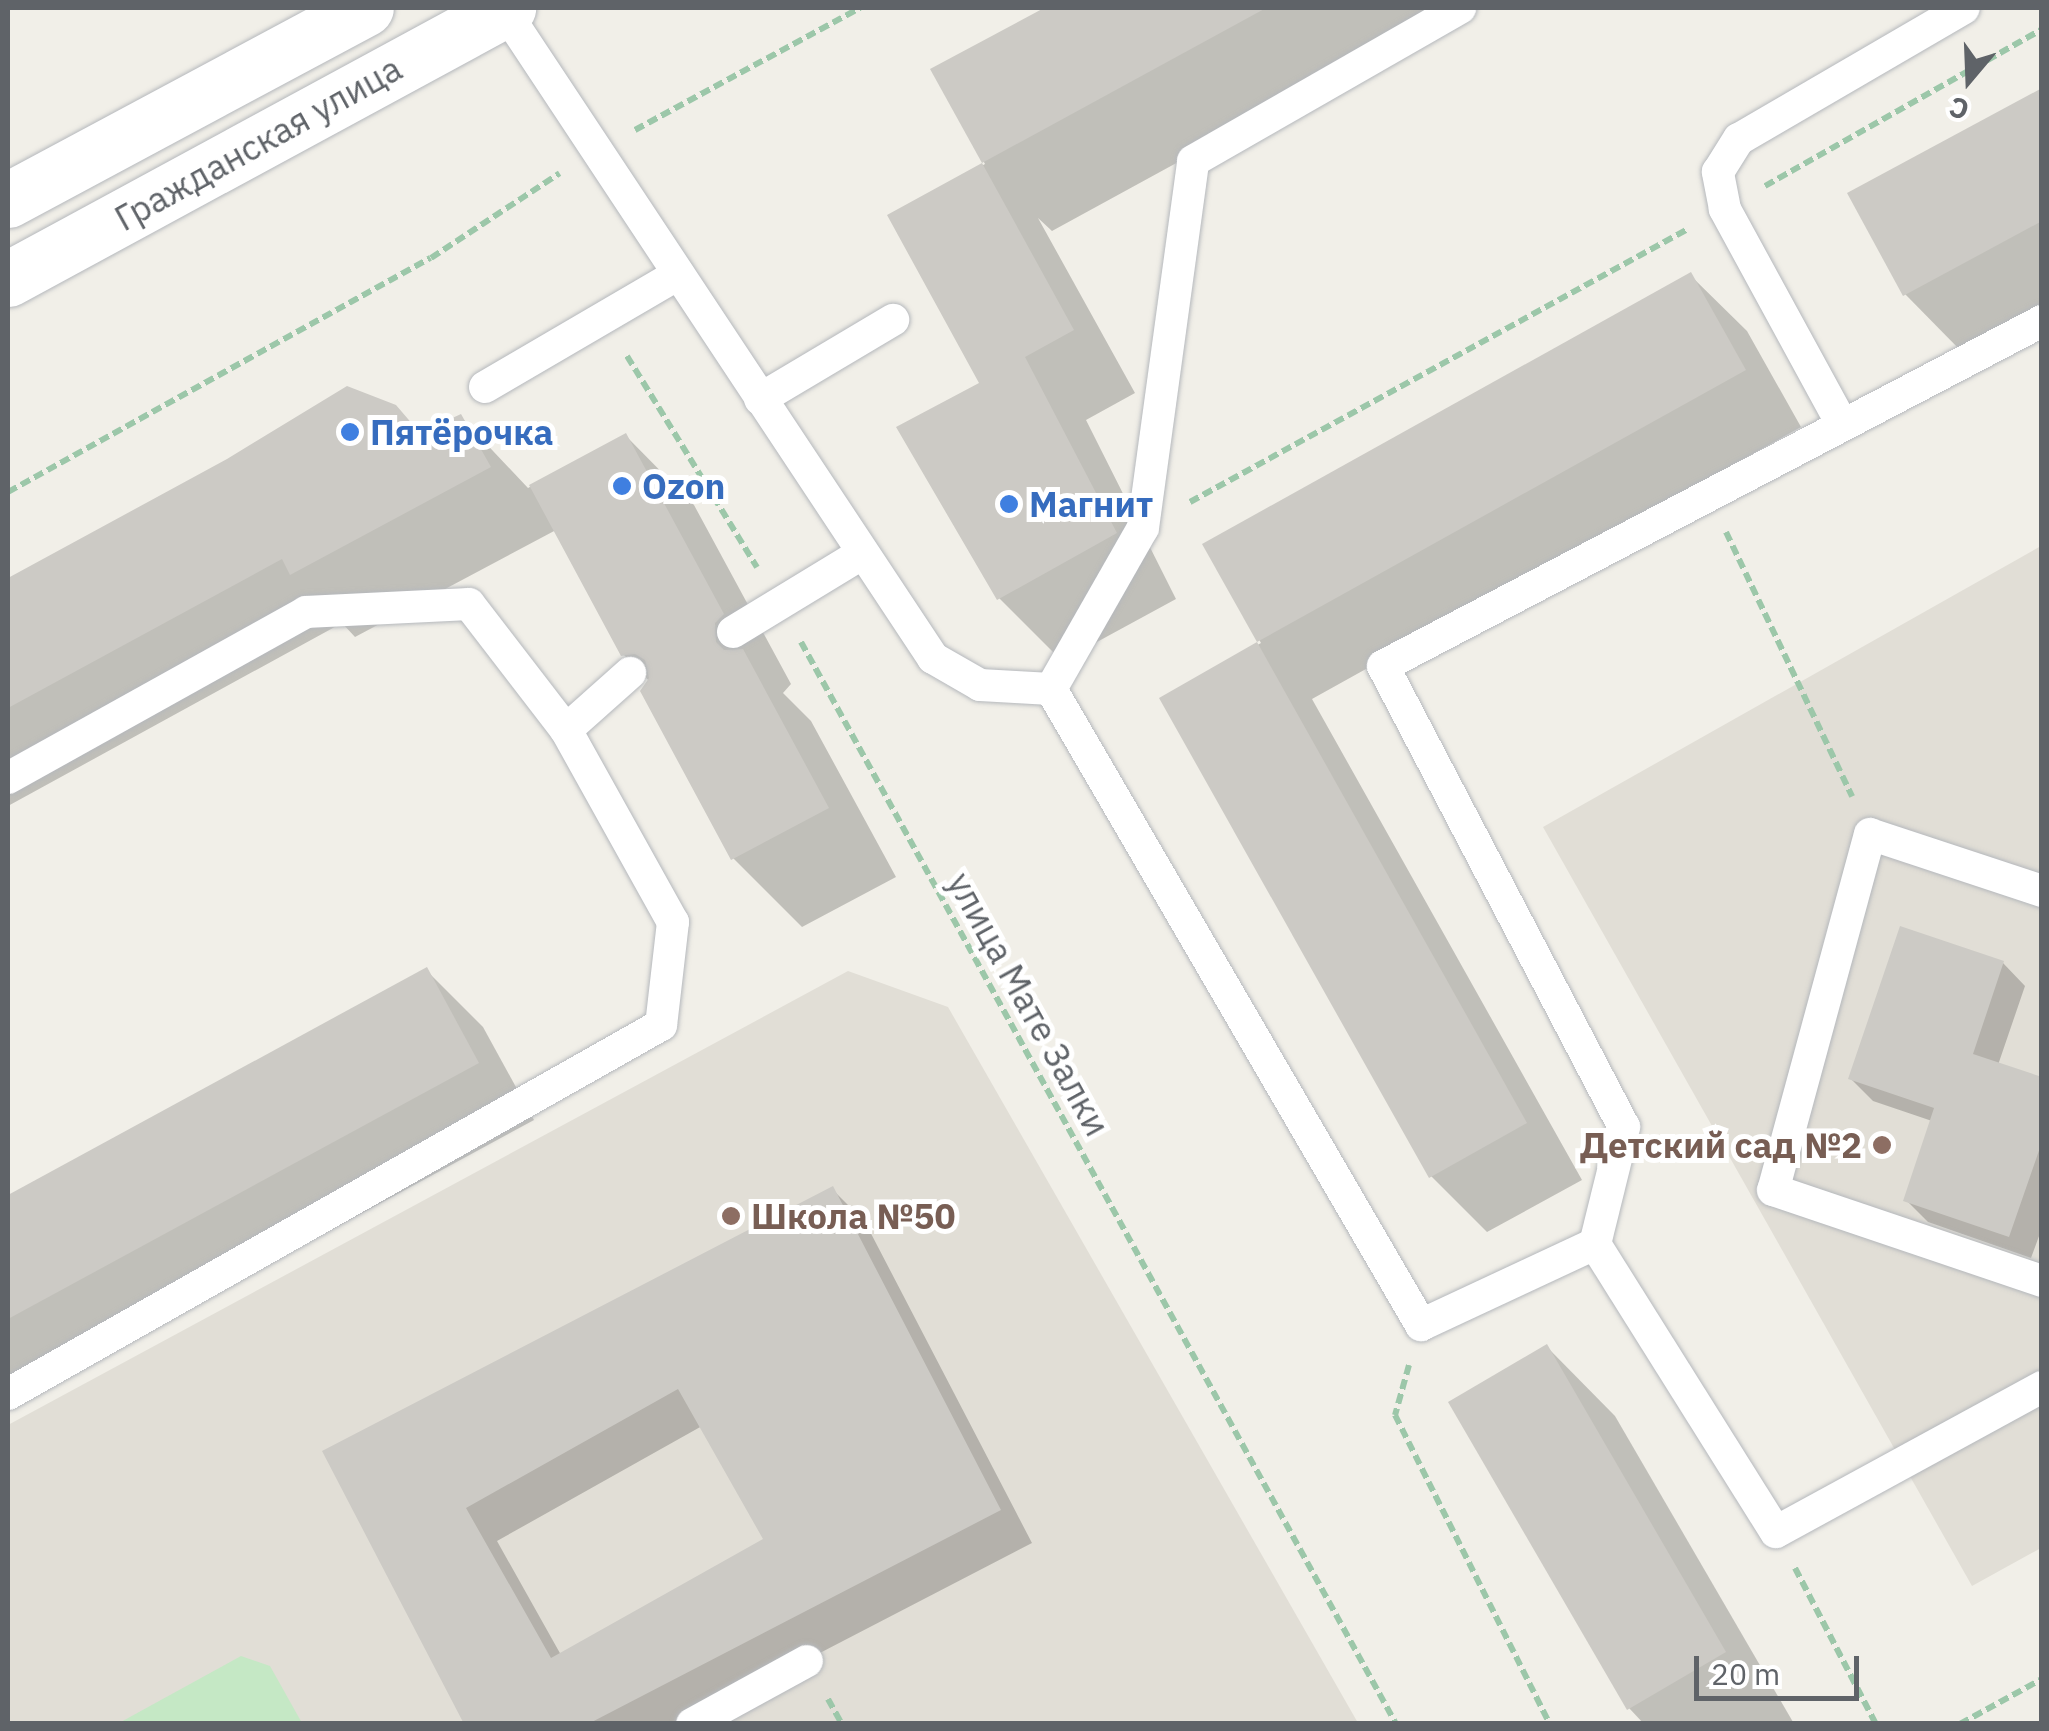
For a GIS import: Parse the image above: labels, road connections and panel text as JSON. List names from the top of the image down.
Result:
{
  "streets": {
    "main road": ["Гражданская улица"],
    "path": ["улица Мате Залки"]
  },
  "places": [
    "Пятёрочка",
    "Ozon",
    "Магнит",
    "Детский сад №2",
    "Школа №50"
  ],
  "scale_bar": "20 m",
  "north": "bottom"
}
